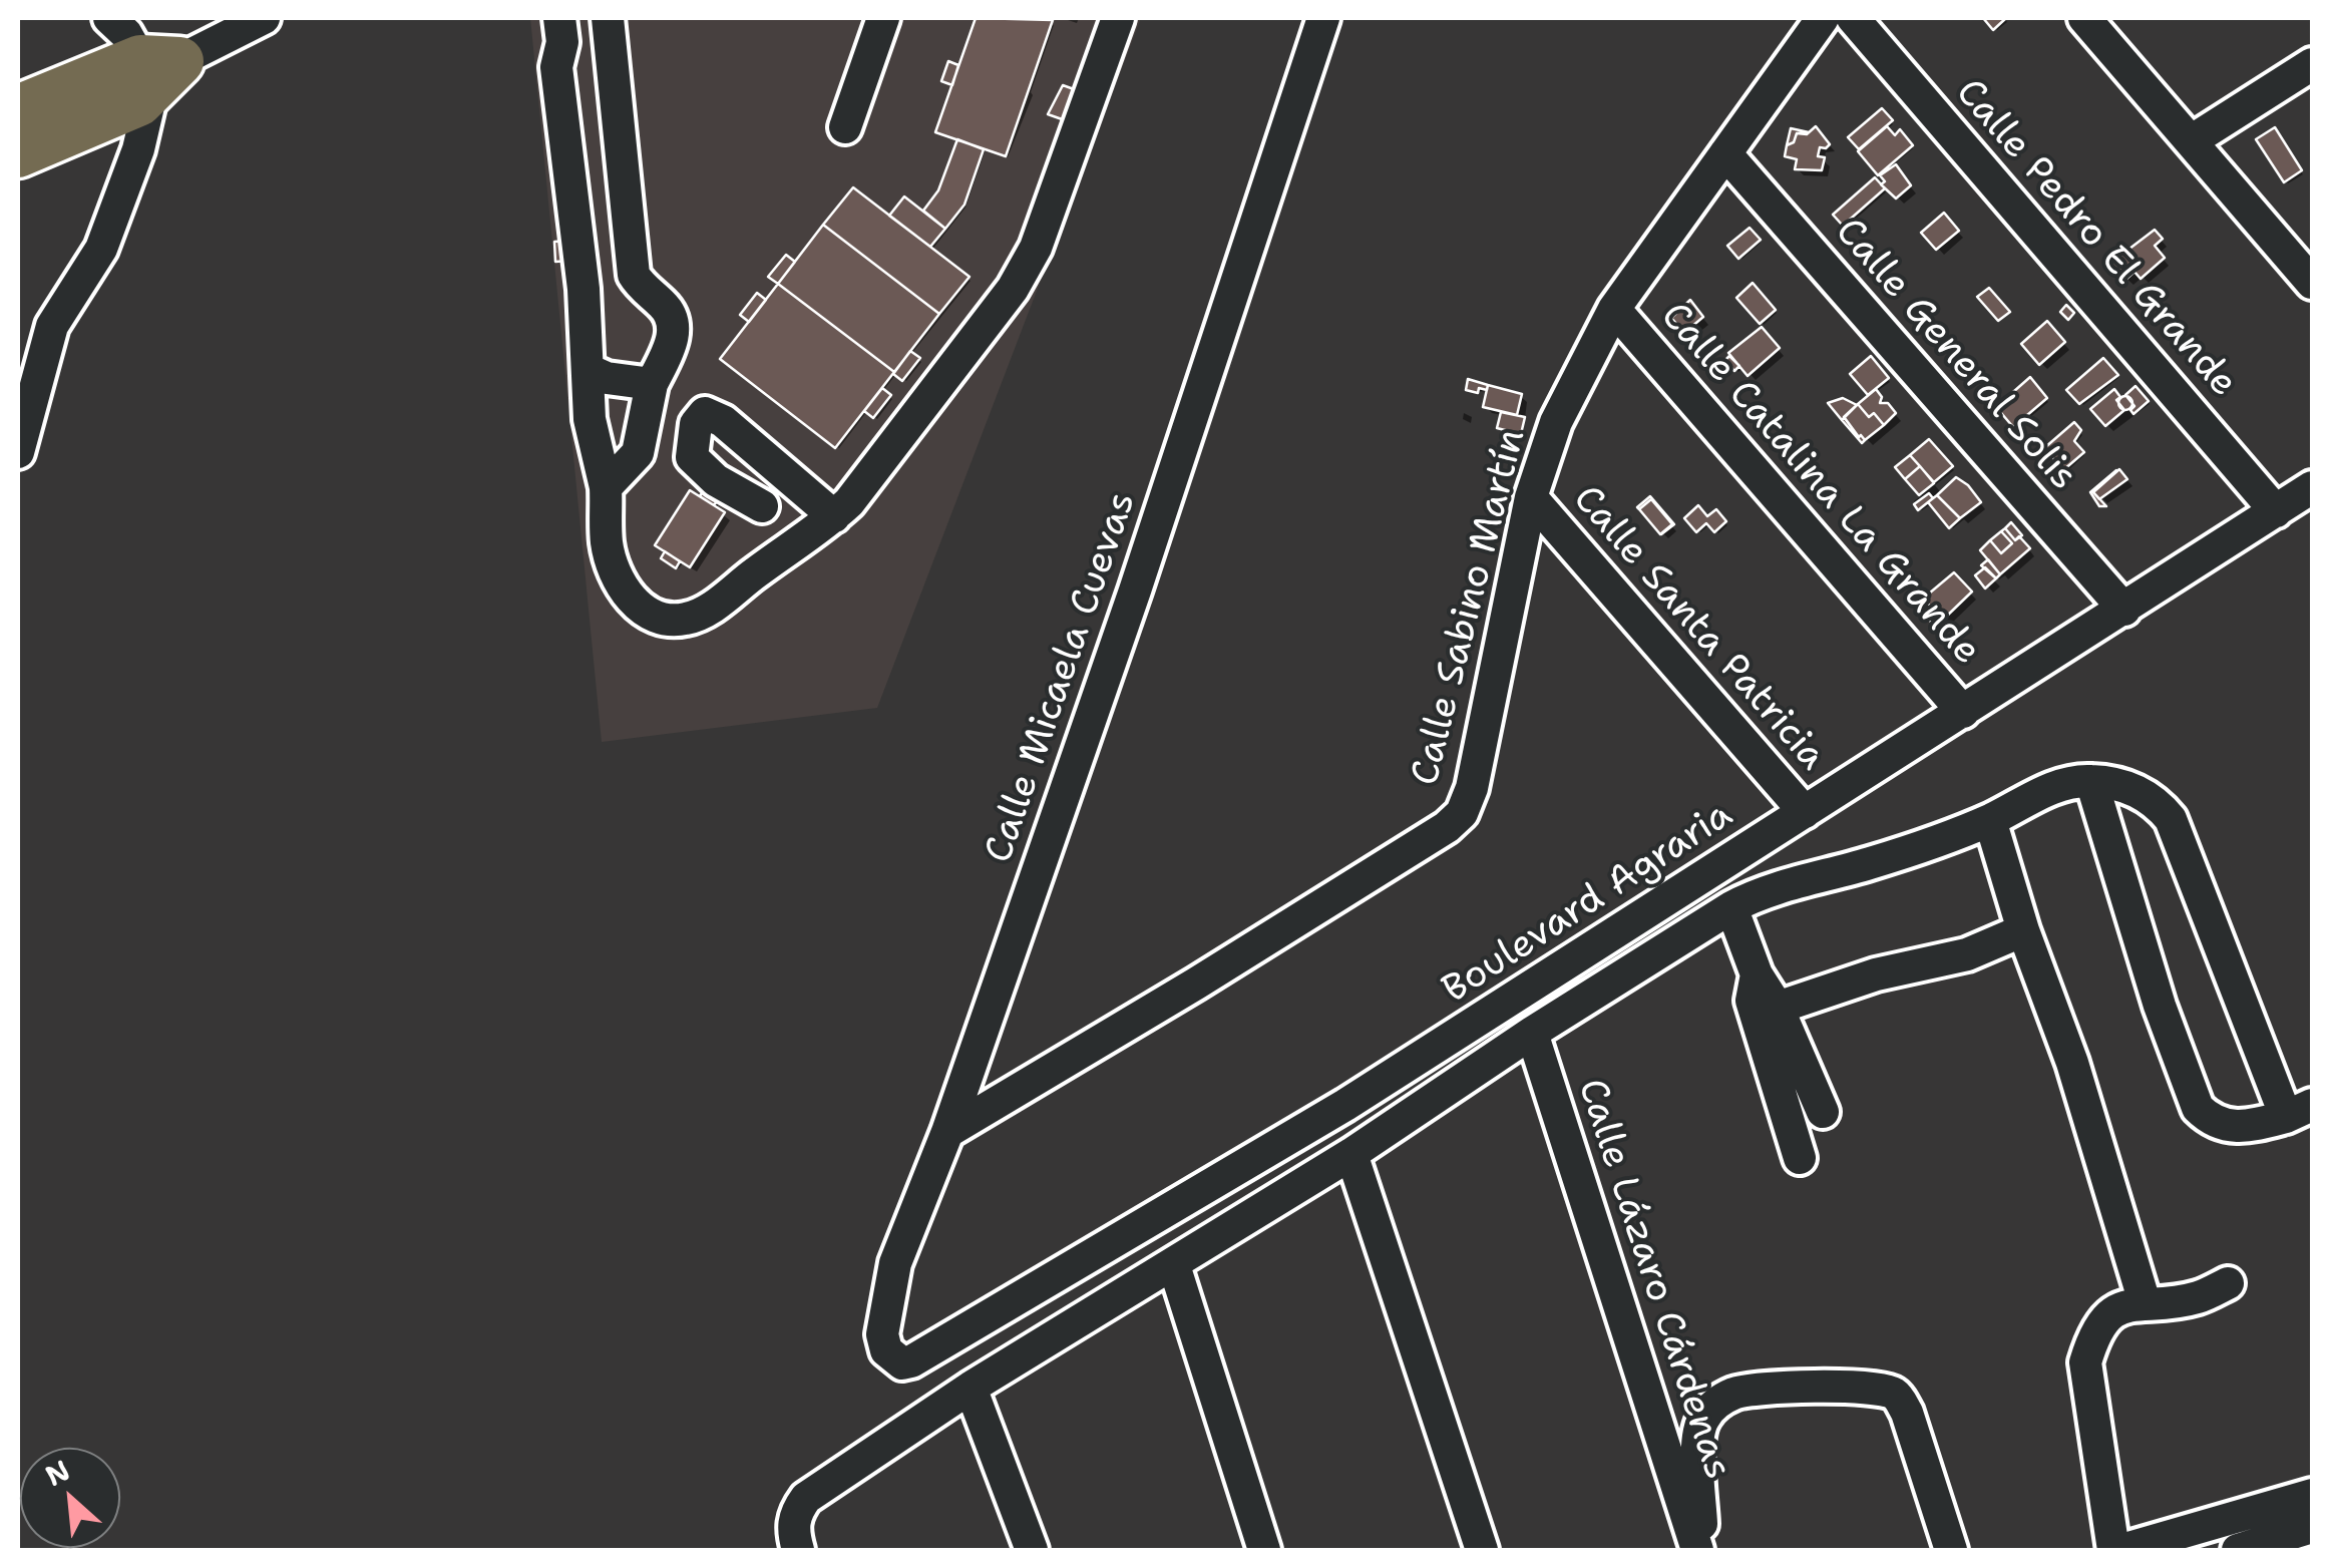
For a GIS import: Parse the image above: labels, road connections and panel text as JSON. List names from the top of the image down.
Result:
{
  "streets": {
    "street": [
      "Calle Pedro El Grande",
      "Calle General Solis",
      "Calle Catalina La Grande",
      "Calle Sabino Martín",
      "Calle Santa Patricia",
      "Calle Micaela Cuevas",
      "Boulevard Agraria",
      "Calle Lázaro Cárdenas"
    ]
  },
  "crossings": [
    ["Calle Pedro El Grande", "Boulevard Agraria"],
    ["Calle General Solis", "Calle Sabino Martín"],
    ["Calle General Solis", "Boulevard Agraria"],
    ["Calle Catalina La Grande", "Calle Sabino Martín"],
    ["Calle Catalina La Grande", "Boulevard Agraria"],
    ["Calle Sabino Martín", "Calle Santa Patricia"],
    ["Calle Sabino Martín", "Calle Micaela Cuevas"],
    ["Calle Santa Patricia", "Boulevard Agraria"],
    ["Calle Micaela Cuevas", "Boulevard Agraria"]
  ],
  "north": "top left"
}
